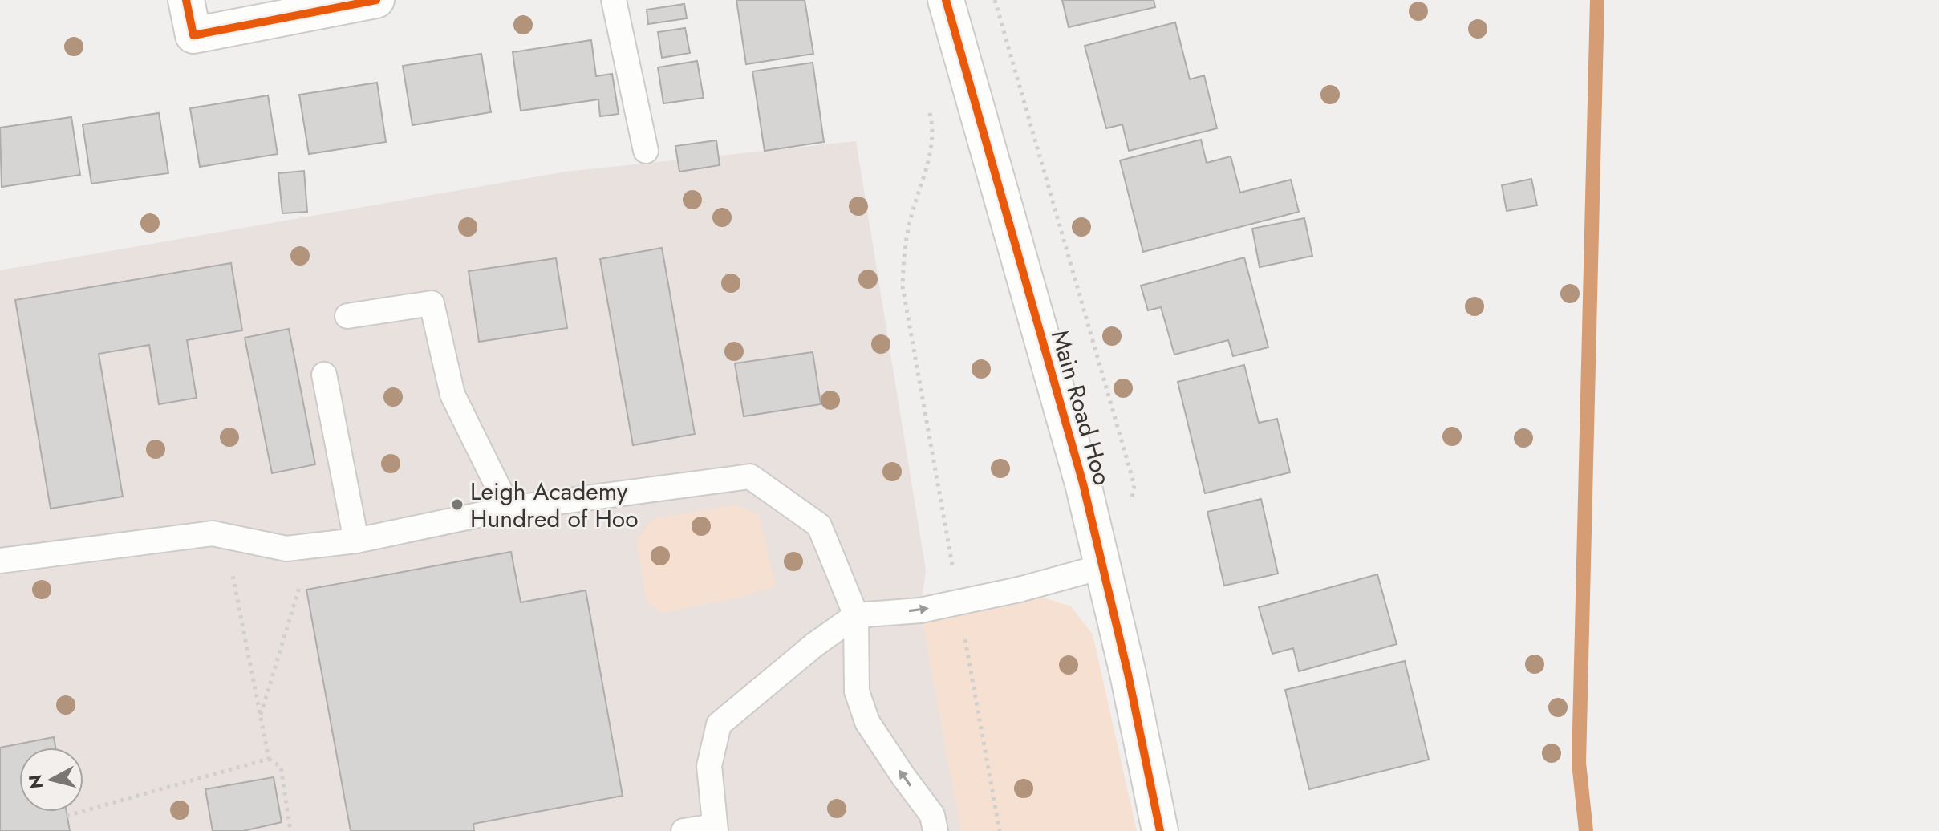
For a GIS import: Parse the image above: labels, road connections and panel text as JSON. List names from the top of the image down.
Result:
{
  "streets": {
    "street": ["Main Road Hoo"]
  },
  "places": ["Leigh Academy Hundred of Hoo"],
  "north": "left"
}
